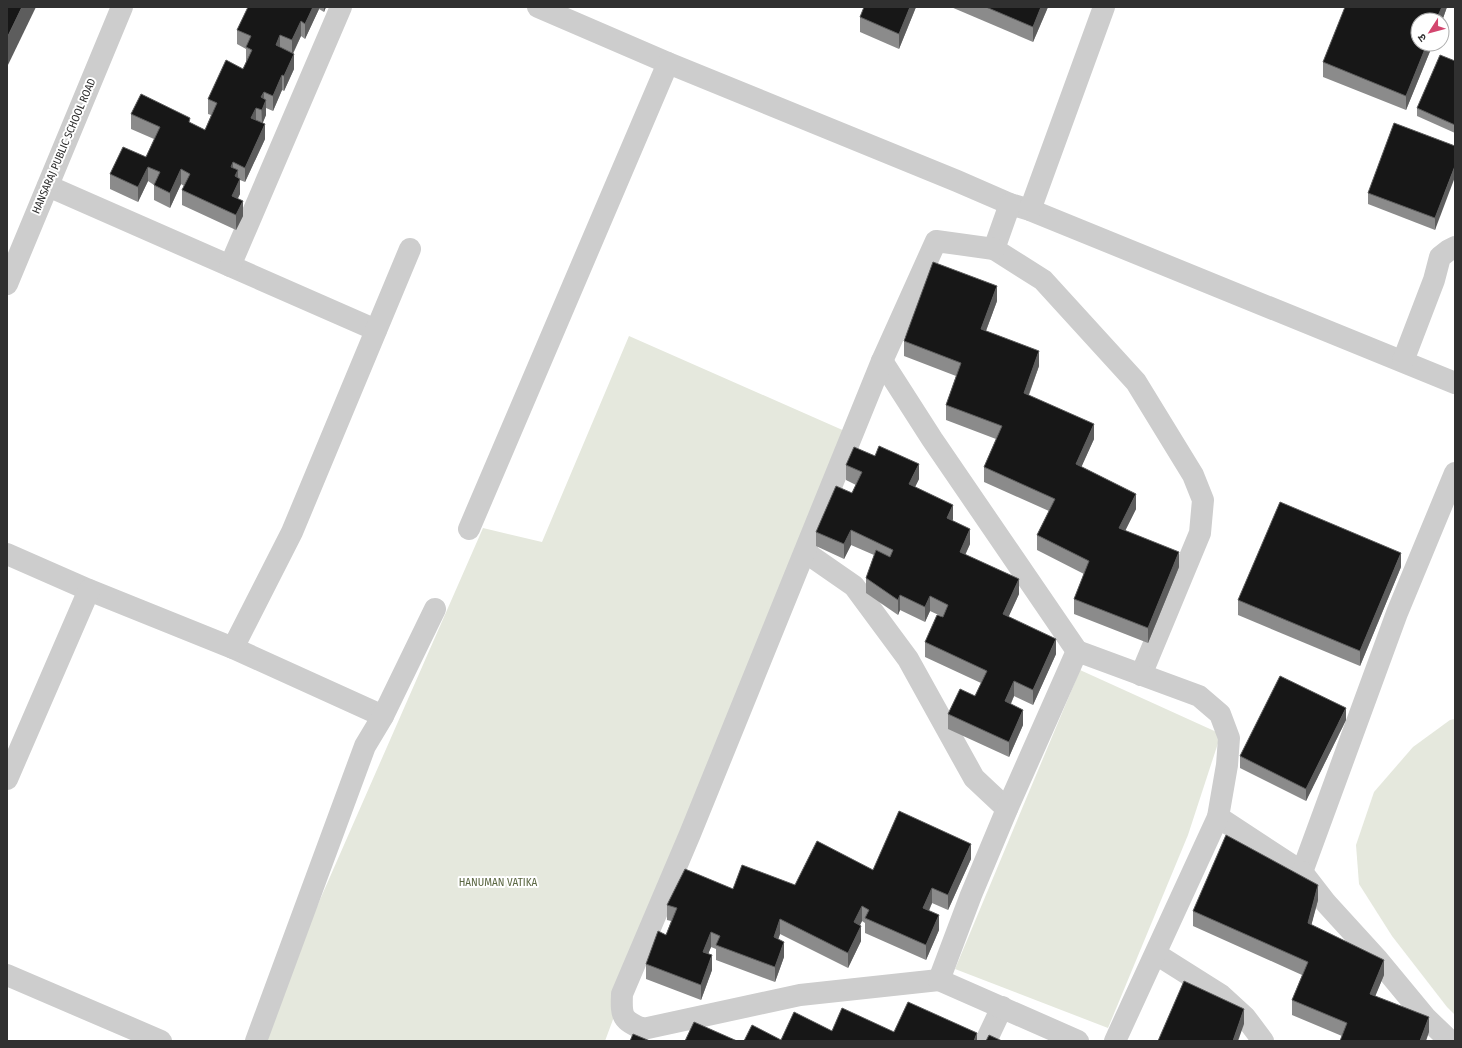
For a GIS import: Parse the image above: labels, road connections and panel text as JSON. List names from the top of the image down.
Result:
{
  "streets": {
    "street": ["HANSARAJ PUBLIC SCHOOL ROAD"]
  },
  "parks": ["HANUMAN VATIKA"],
  "north": "bottom left"
}
